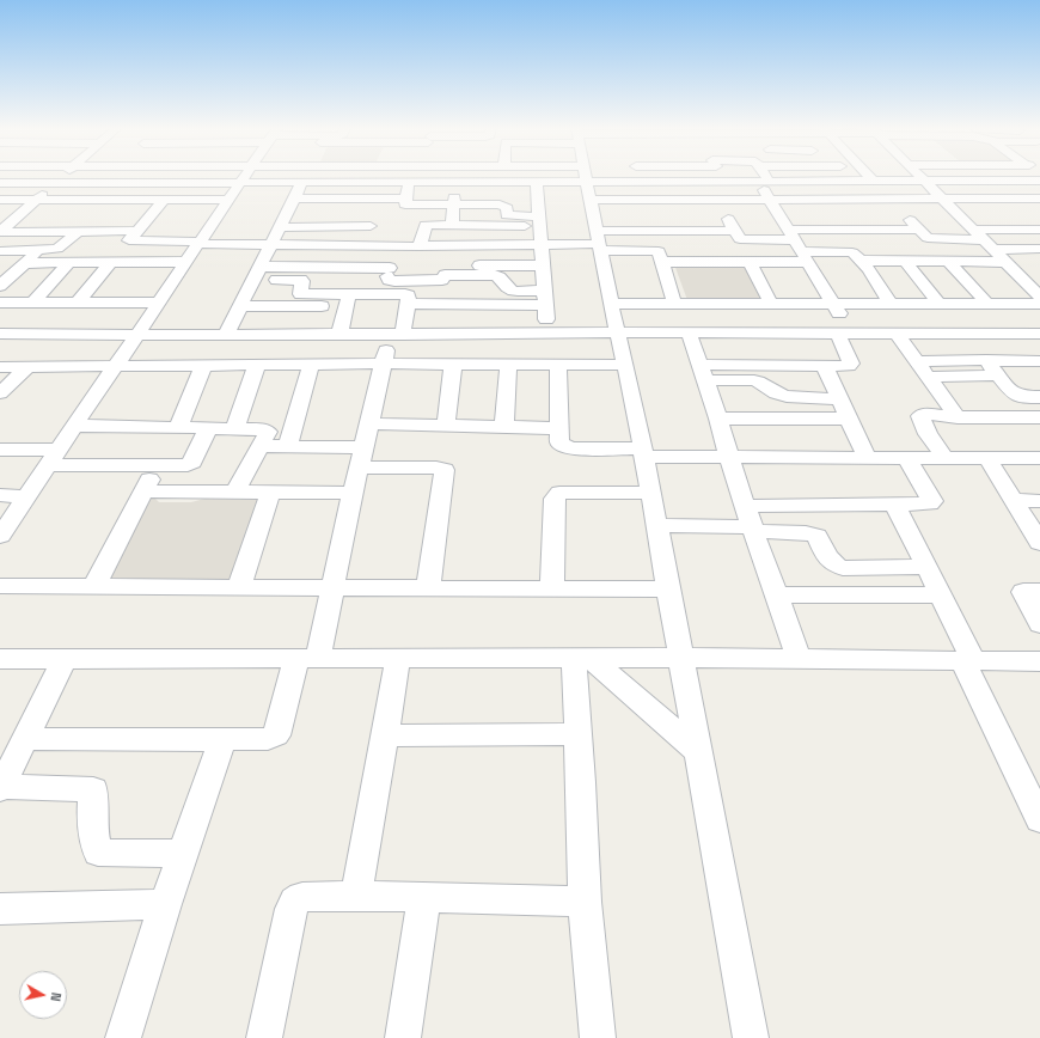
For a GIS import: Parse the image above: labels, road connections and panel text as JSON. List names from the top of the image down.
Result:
{
  "north": "right"
}
